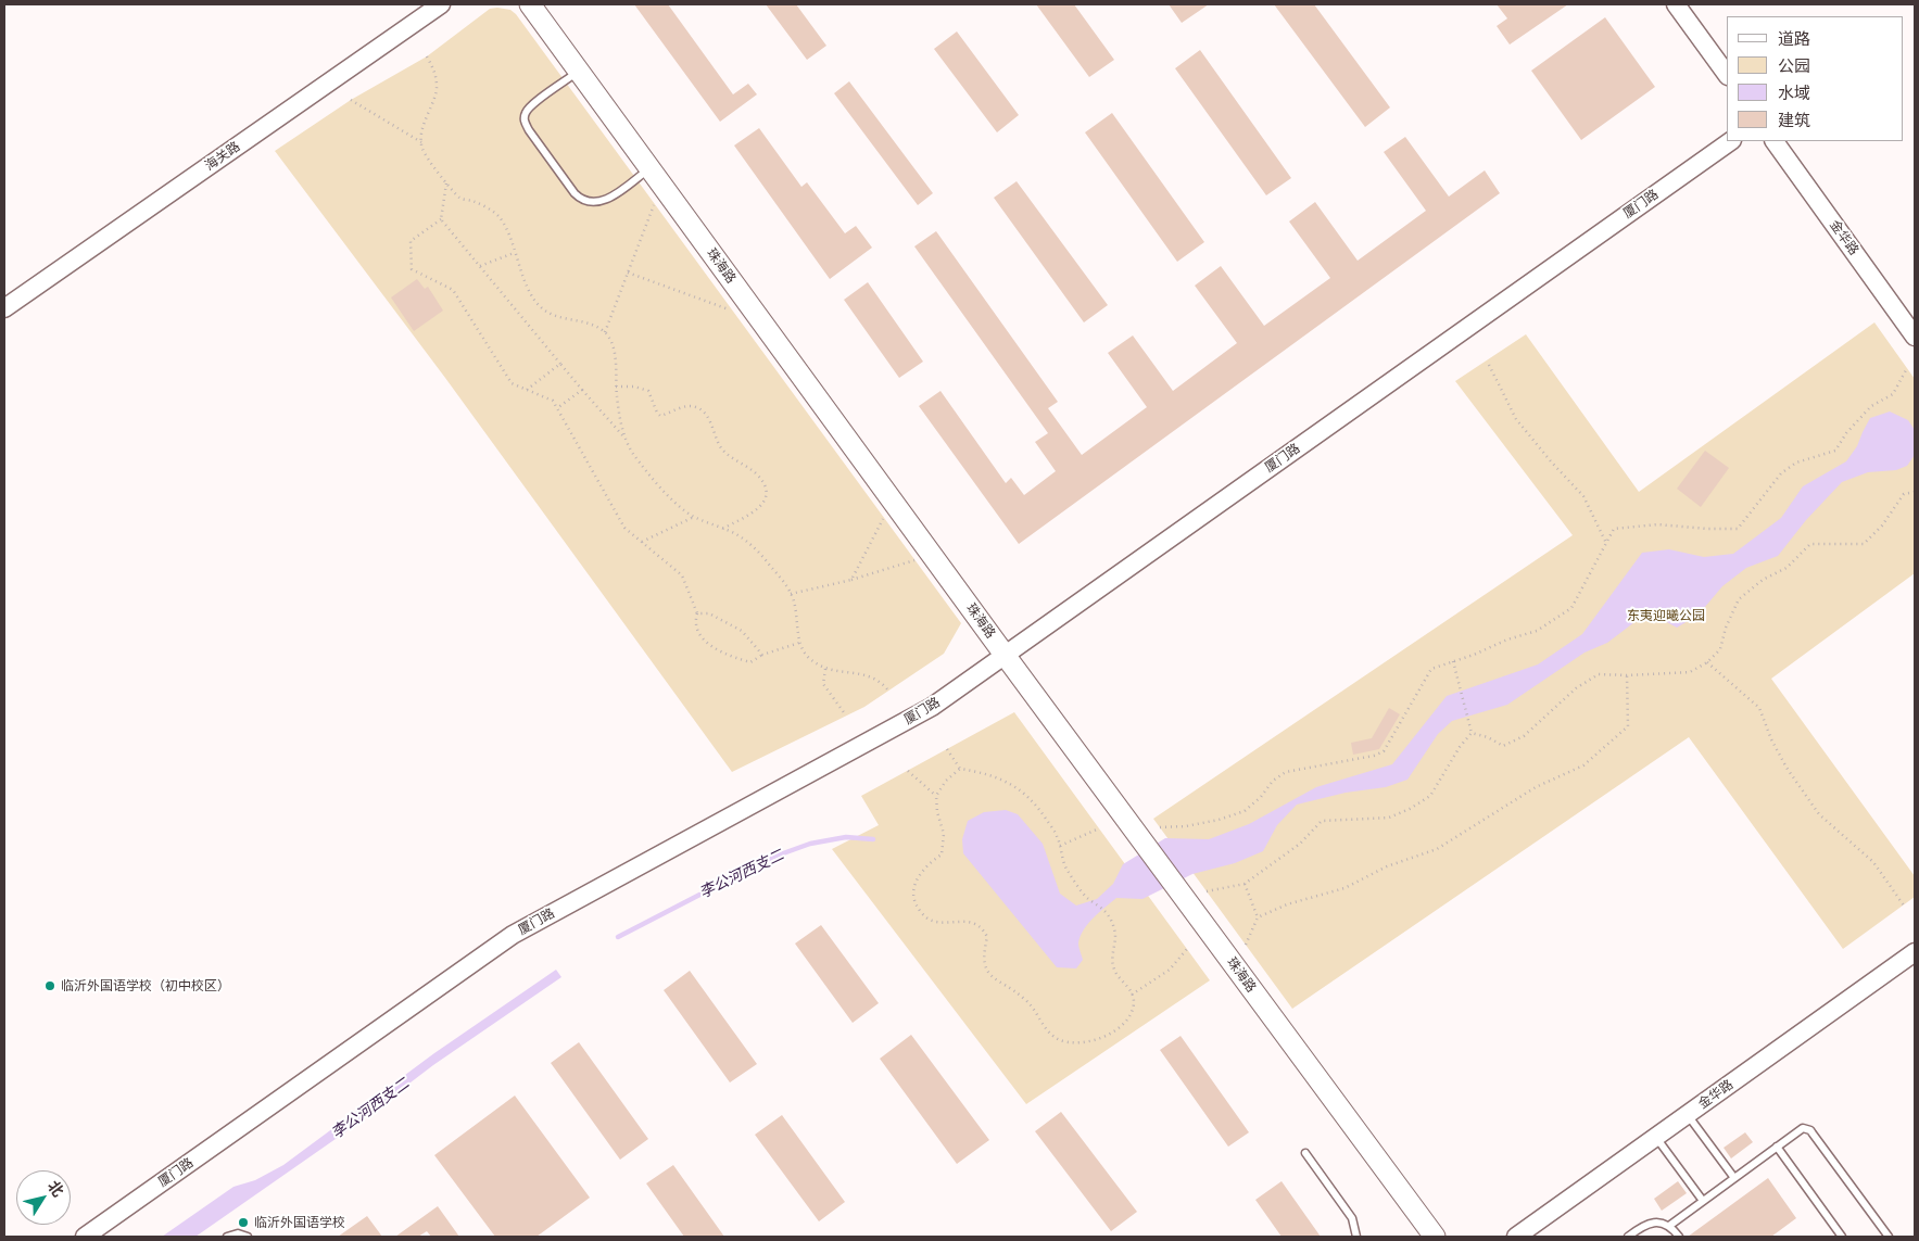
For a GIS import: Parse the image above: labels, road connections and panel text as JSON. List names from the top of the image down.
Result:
{
  "streets": {
    "main road": ["珠海路"],
    "street": ["海关路", "厦门路", "金华路"]
  },
  "crossings": [
    ["厦门路", "珠海路"]
  ],
  "water": ["李公河西支二"],
  "parks": ["东夷迎曦公园"],
  "places": ["临沂外国语学校（初中校区）", "临沂外国语学校"],
  "legend": [
    "道路",
    "公园",
    "水域",
    "建筑"
  ],
  "north": "top right"
}
